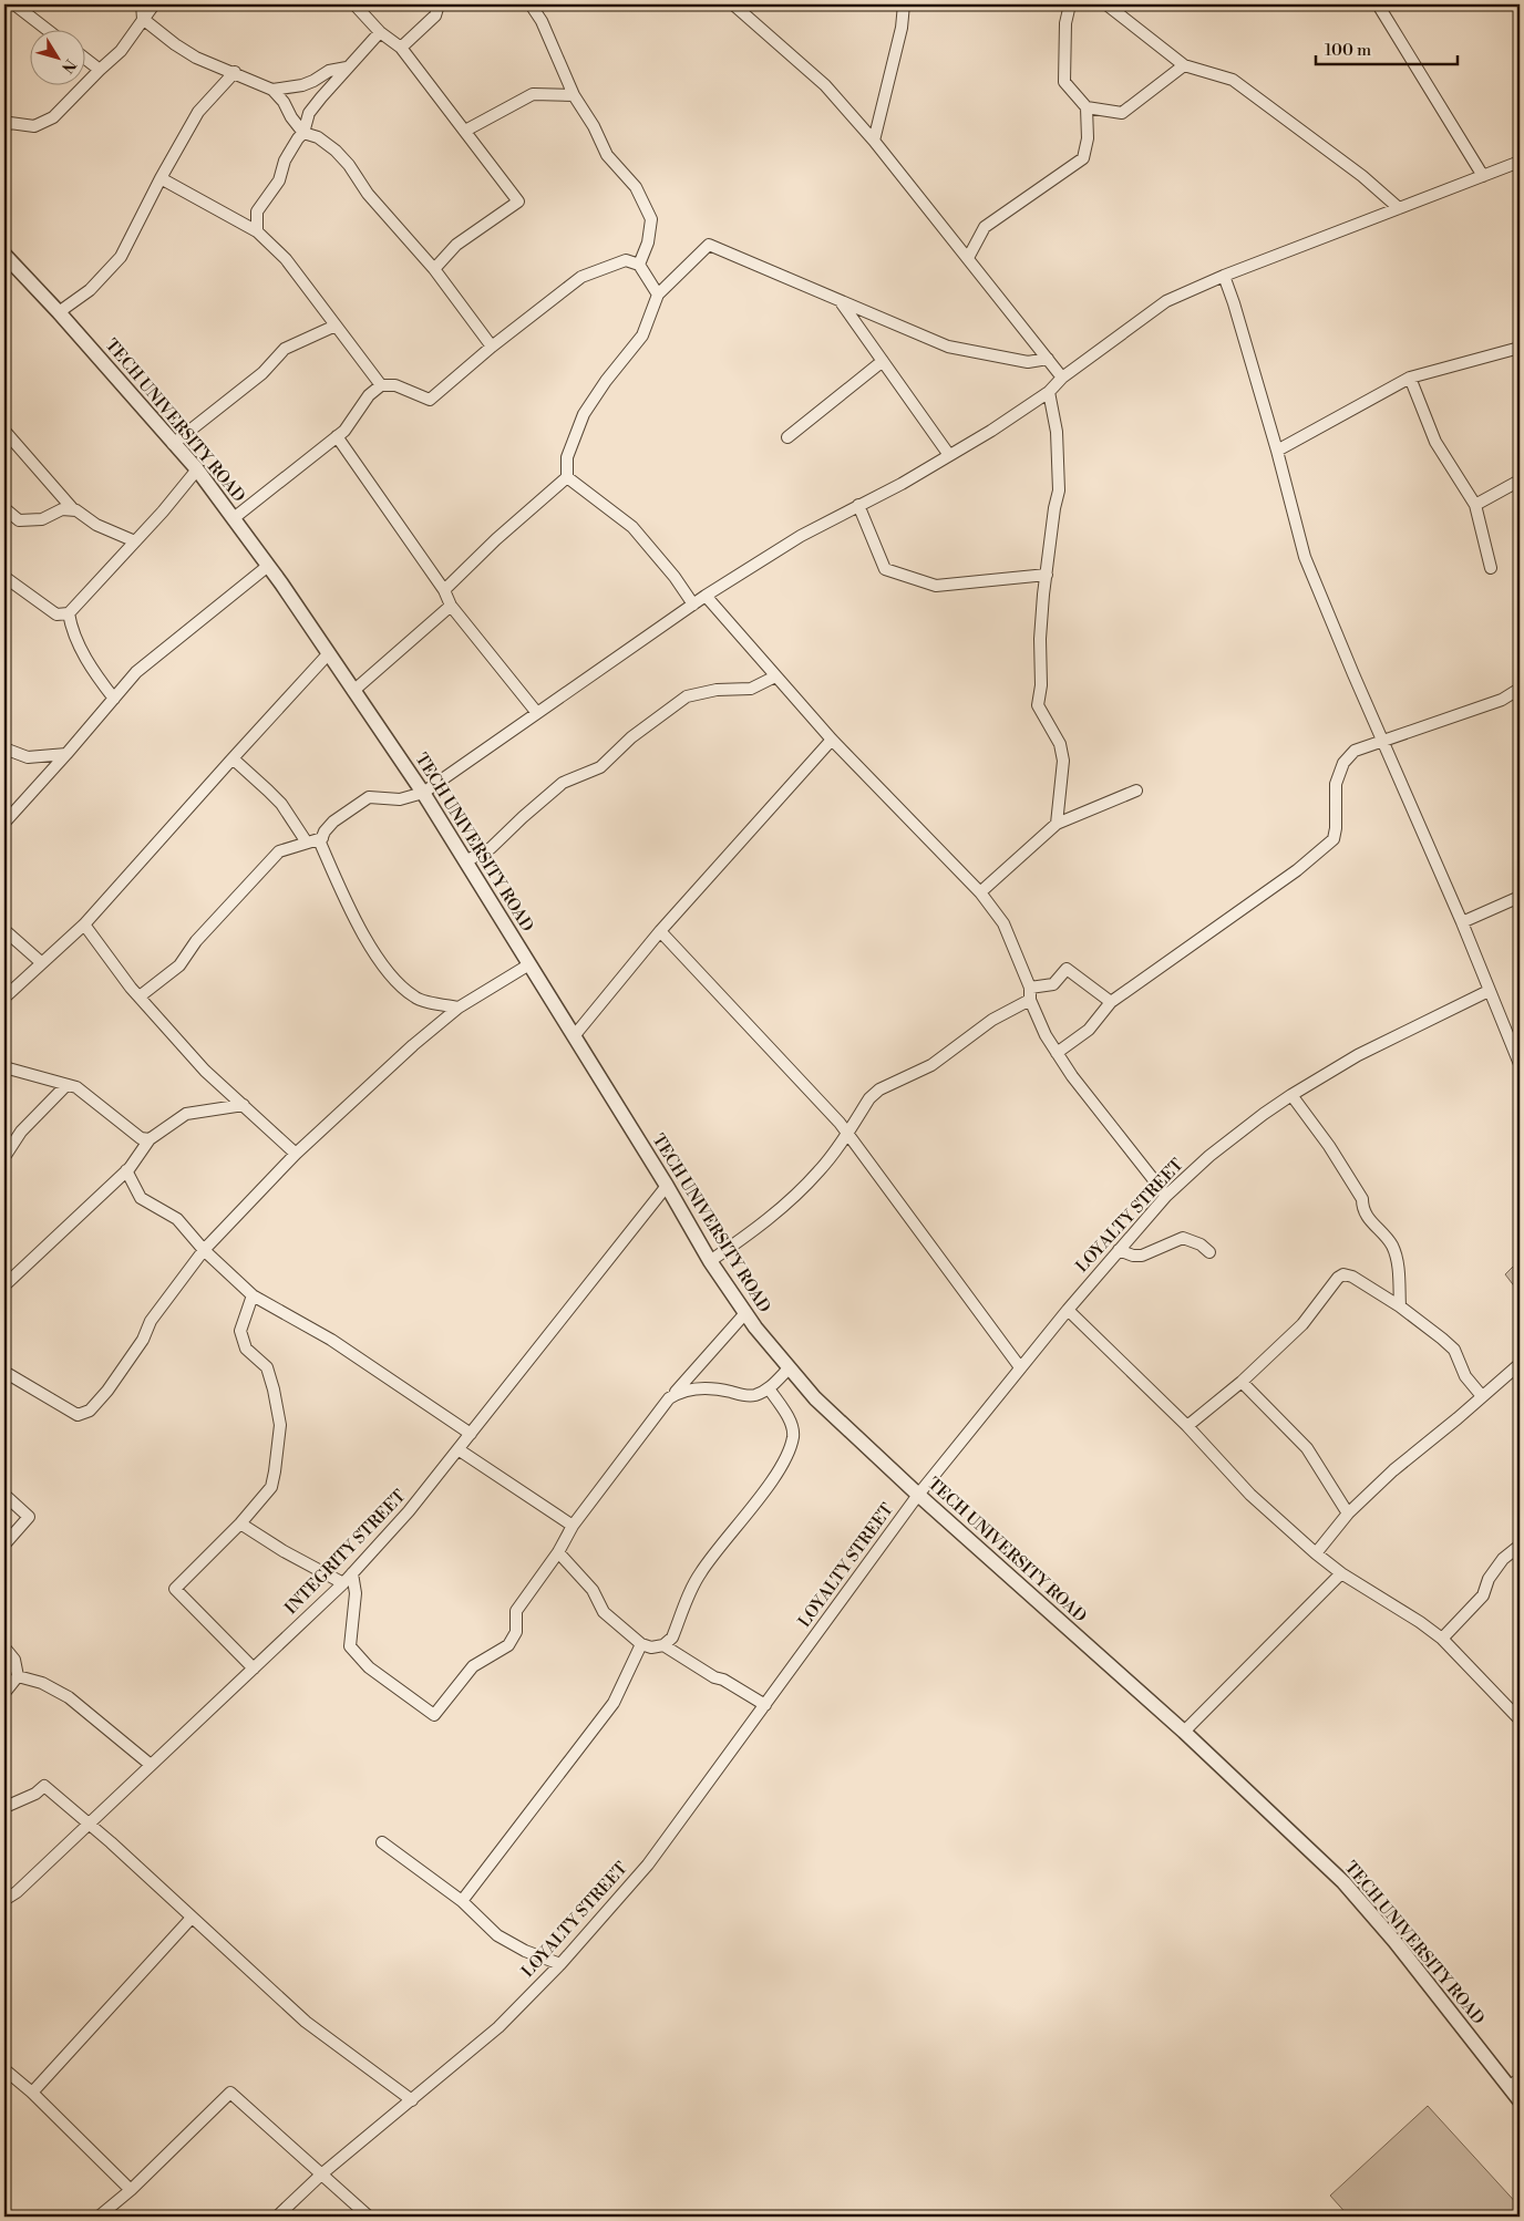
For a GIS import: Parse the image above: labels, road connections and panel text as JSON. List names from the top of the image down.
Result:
{
  "streets": {
    "street": ["TECH UNIVERSITY ROAD", "LOYALTY STREET", "INTEGRITY STREET"]
  },
  "crossings": [
    ["TECH UNIVERSITY ROAD", "LOYALTY STREET"],
    ["TECH UNIVERSITY ROAD", "INTEGRITY STREET"]
  ],
  "scale_bar": "100 m",
  "north": "bottom right"
}
